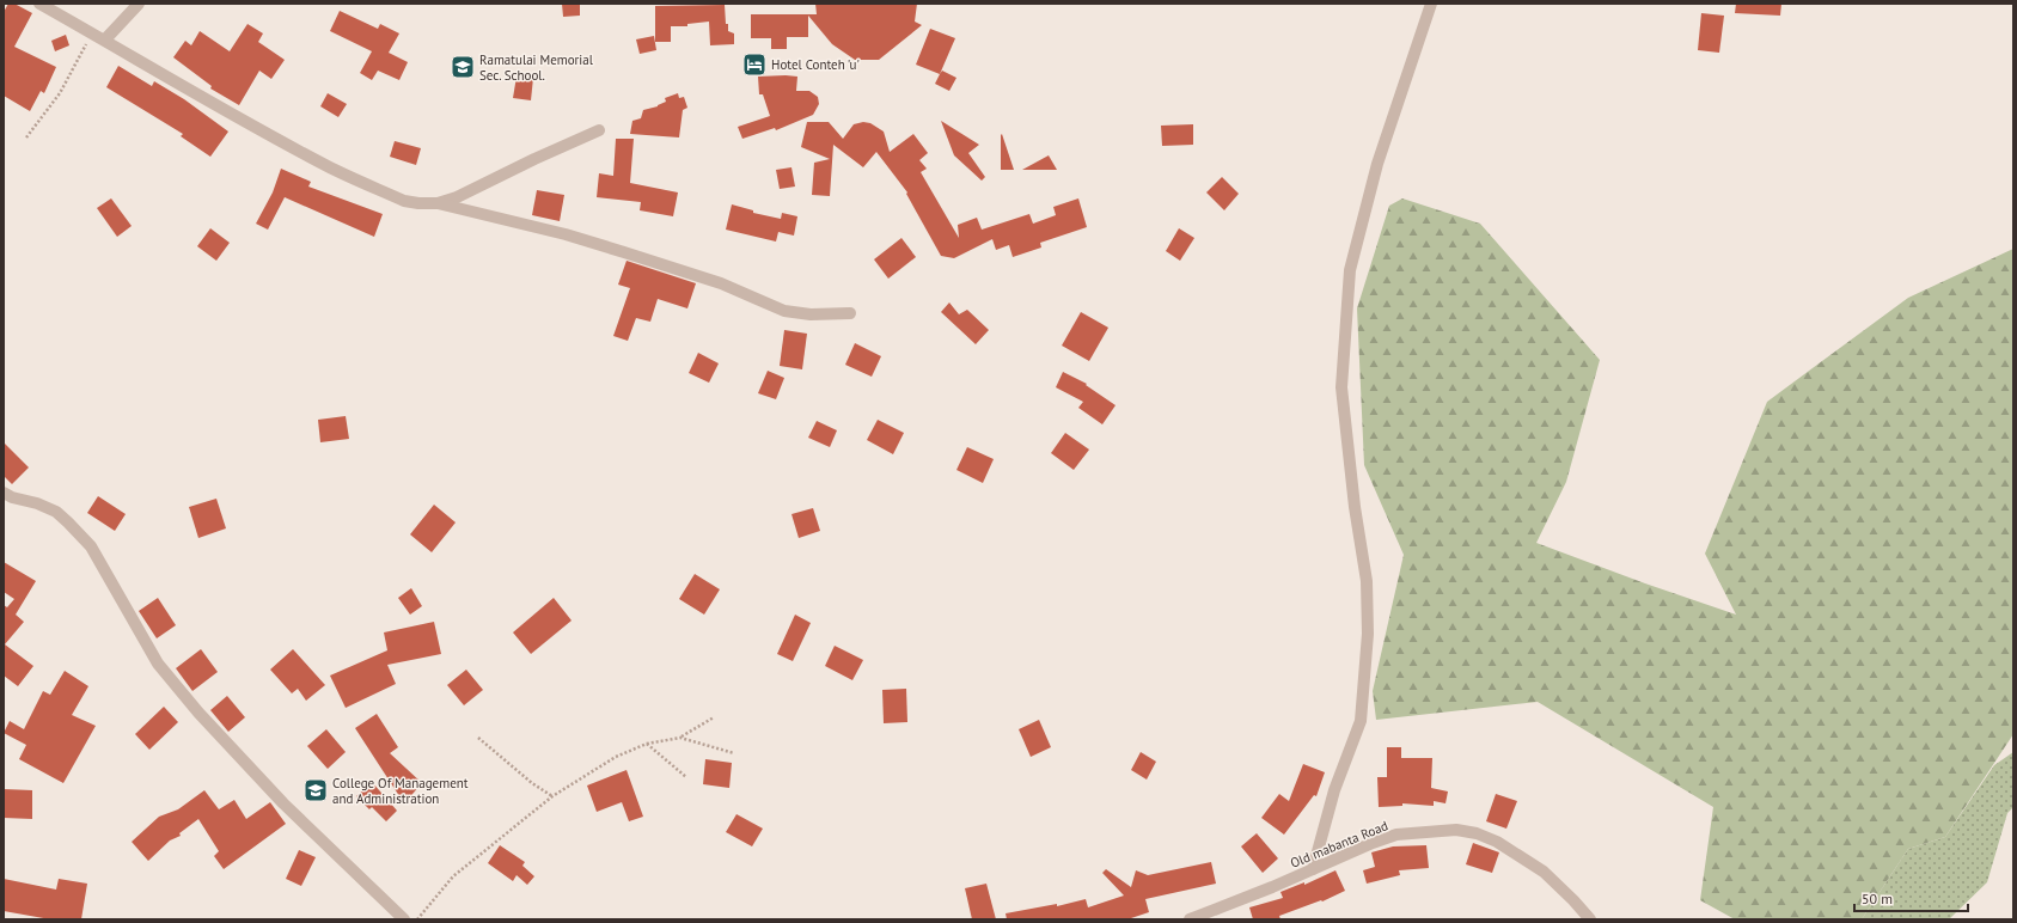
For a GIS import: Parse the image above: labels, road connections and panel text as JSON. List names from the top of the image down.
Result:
{
  "streets": {
    "street": ["Old mabanta Road"]
  },
  "places": {
    "hotel": ["Hotel Conteh 'u'"],
    "school or university": ["Ramatulai Memorial Sec. School.", "College Of Management and Administration"]
  },
  "scale_bar": "50 m"
}
